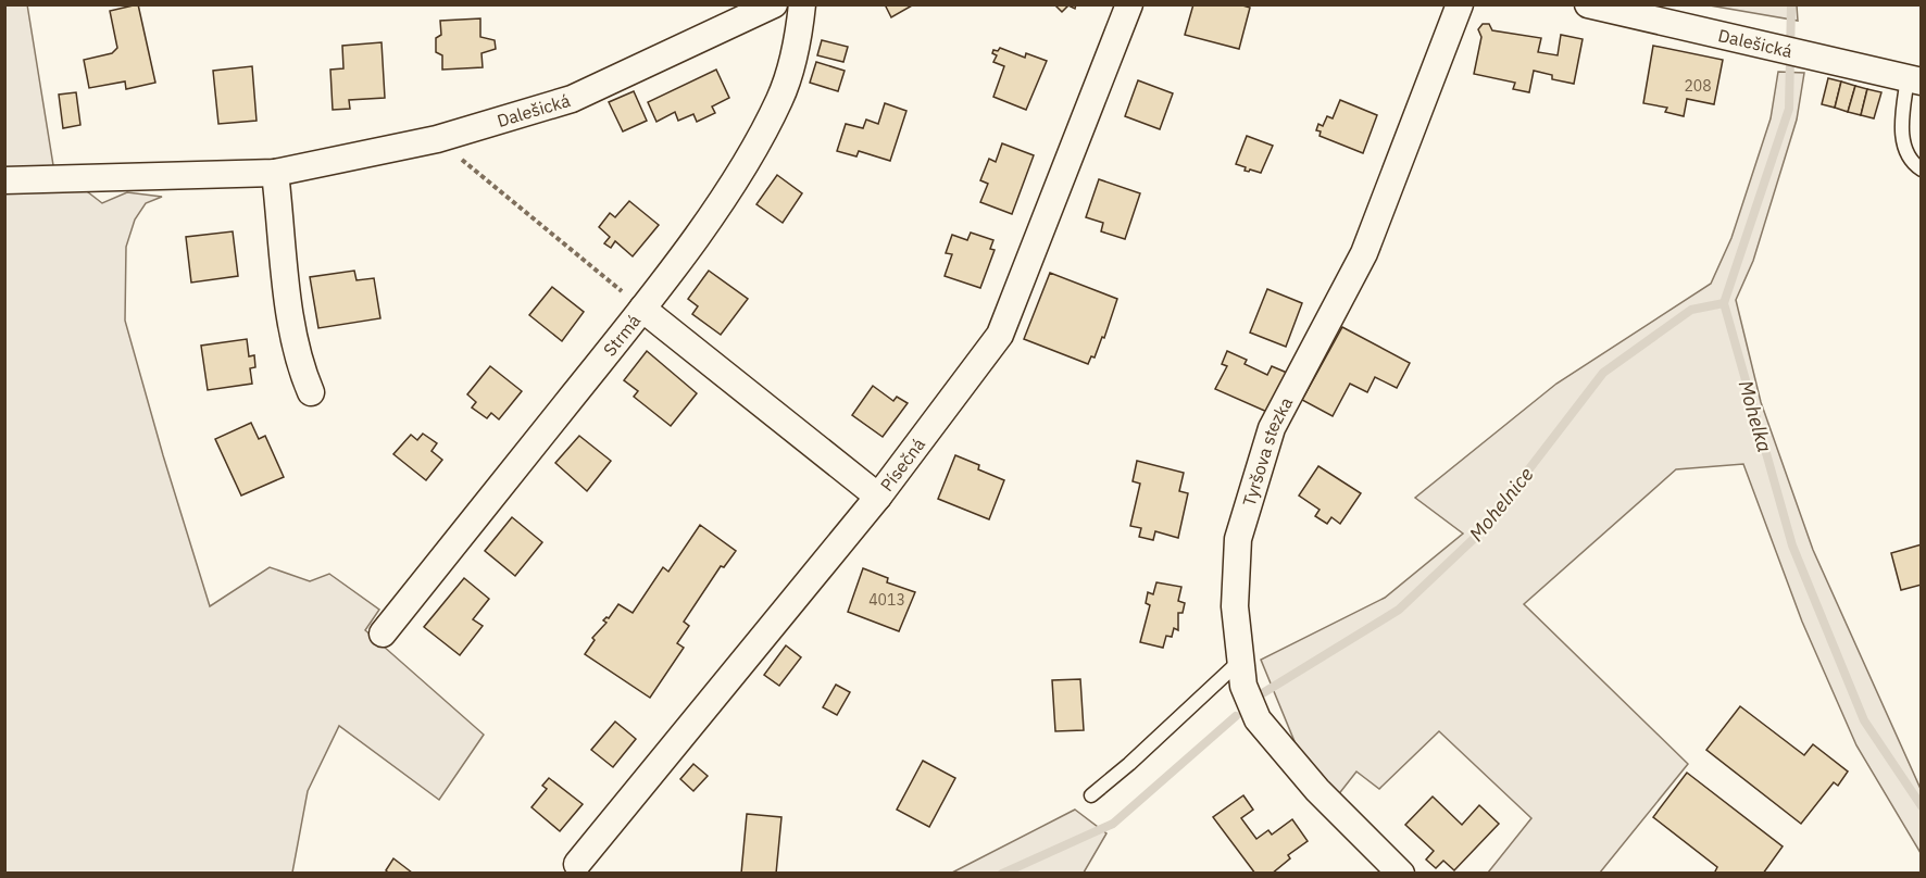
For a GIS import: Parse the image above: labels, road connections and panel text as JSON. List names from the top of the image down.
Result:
{
  "streets": {
    "street": [
      "Dalešická",
      "Strmá",
      "Tyršova stezka",
      "Písečná"
    ]
  },
  "water": ["Mohelka", "Mohelnice"],
  "house_numbers": ["208", "4013"]
}
